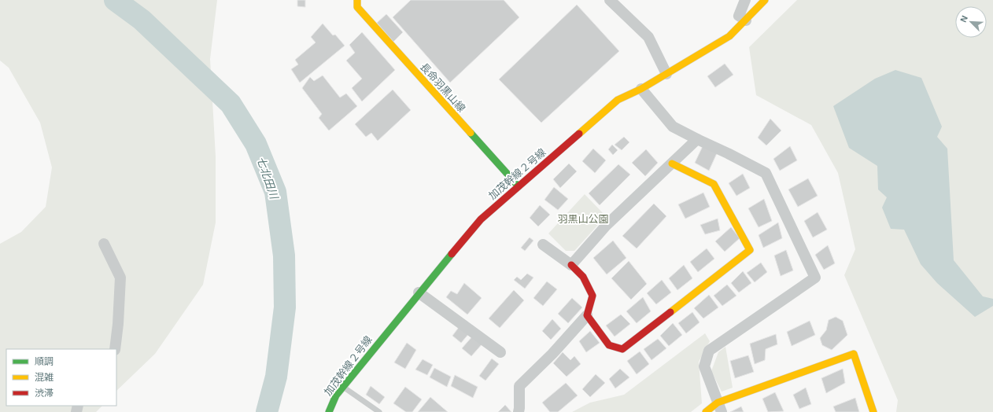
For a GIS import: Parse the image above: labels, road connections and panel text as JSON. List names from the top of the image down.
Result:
{
  "streets": {
    "street": ["長命羽黒山線", "加茂幹線２号線"]
  },
  "crossings": [
    ["長命羽黒山線", "加茂幹線２号線"]
  ],
  "water": ["七北田川"],
  "parks": ["羽黒山公園"],
  "legend": ["順調", "混雑", "渋滞"],
  "north": "top left"
}
